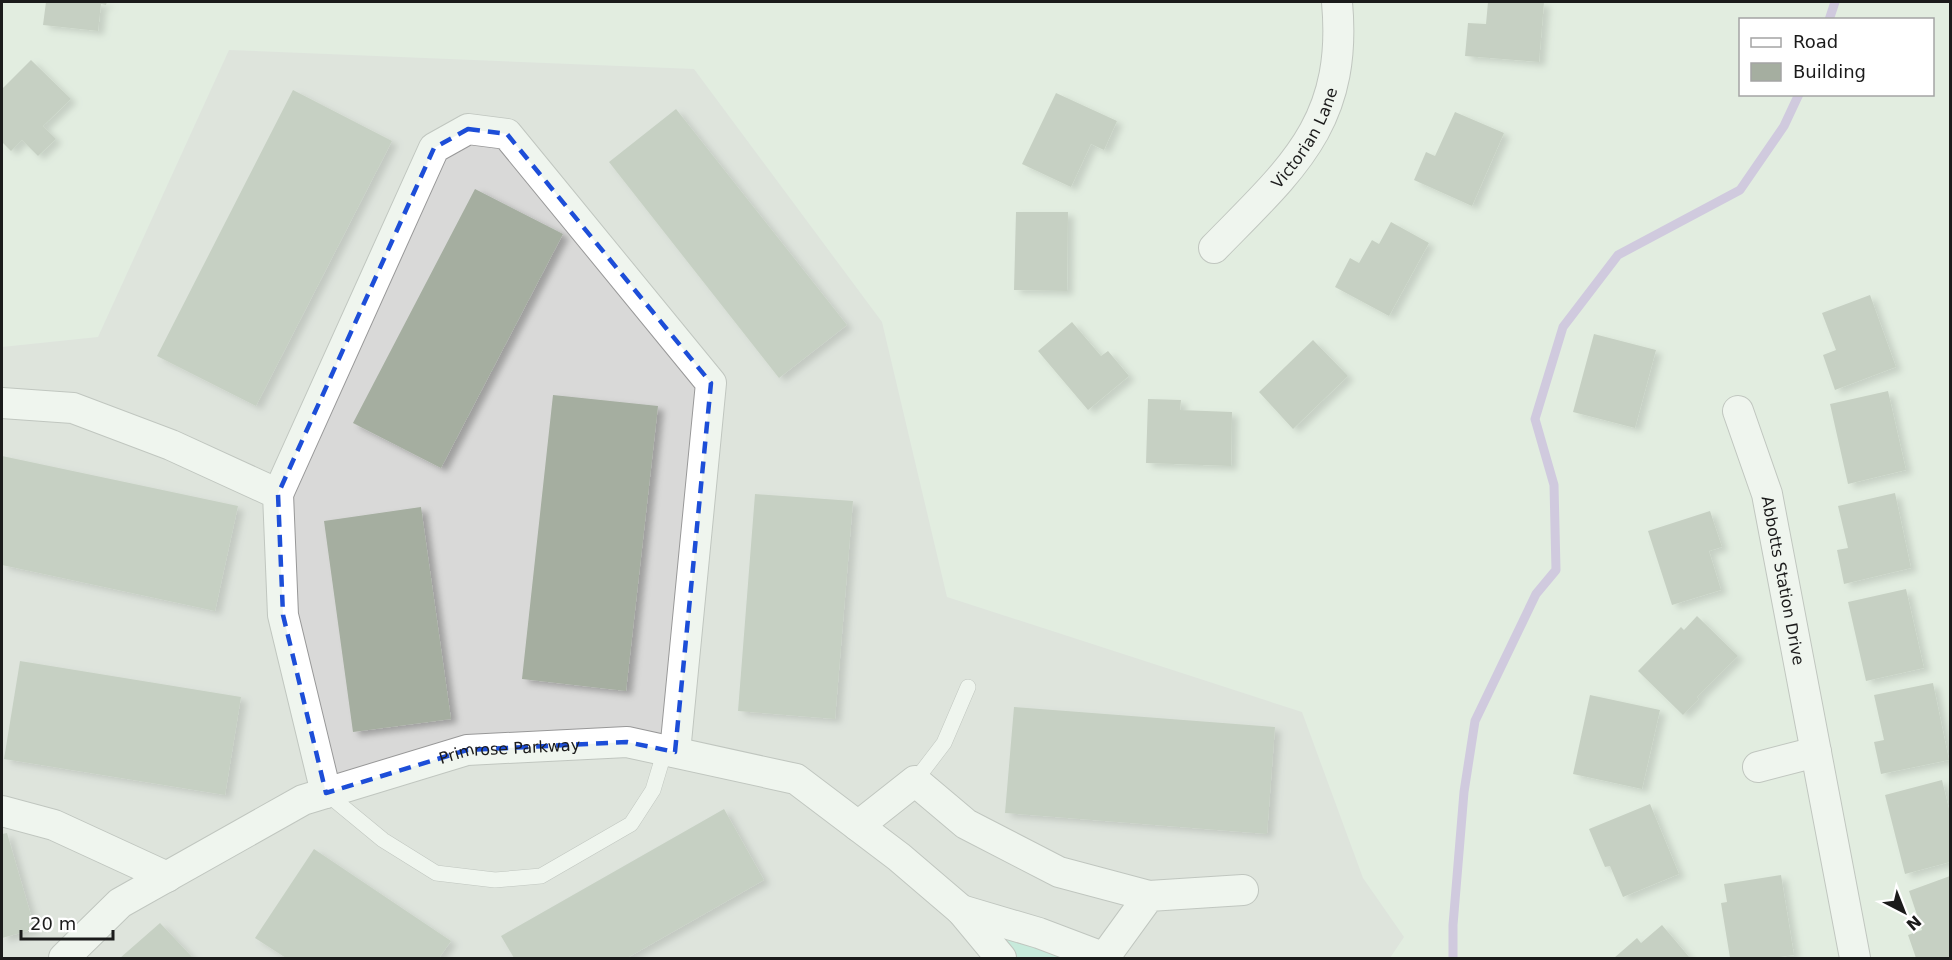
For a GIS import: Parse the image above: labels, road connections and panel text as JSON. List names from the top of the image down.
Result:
{
  "streets": {
    "street": ["Victorian Lane", "Abbotts Station Drive", "Primrose Parkway"]
  },
  "legend": ["Road", "Building"],
  "scale_bar": "20 m",
  "north": "bottom right"
}
